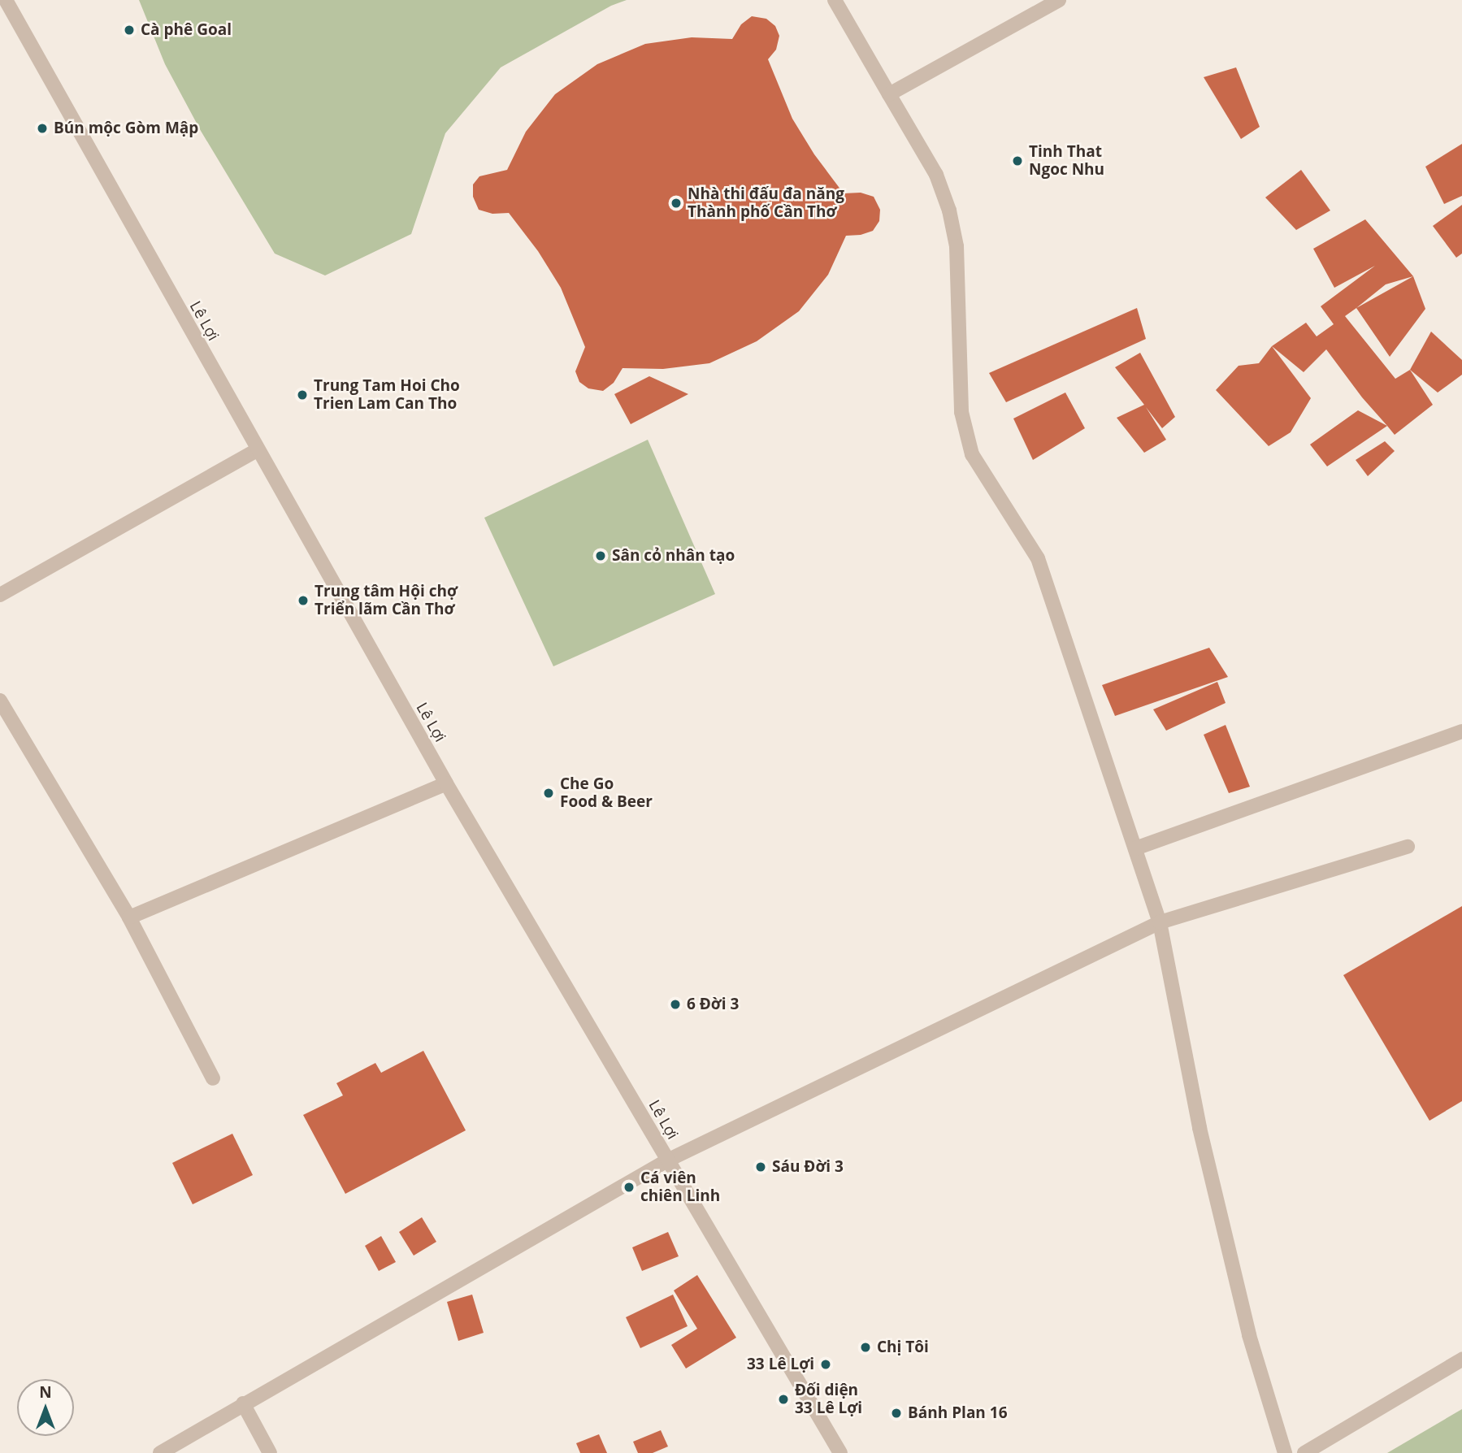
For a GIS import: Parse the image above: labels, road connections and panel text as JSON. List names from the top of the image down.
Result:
{
  "streets": {
    "street": ["Lê Lợi"]
  },
  "places": [
    "Cà phê Goal",
    "Bún mộc Gòm Mập",
    "Tinh That Ngoc Nhu",
    "Nhà thi đấu đa năng Thành phố Cần Thơ",
    "Trung Tam Hoi Cho Trien Lam Can Tho",
    "Sân cỏ nhân tạo",
    "Trung tâm Hội chợ Triển lãm Cần Thơ",
    "Che Go Food & Beer",
    "6 Đời 3",
    "Sáu Đời 3",
    "Cá viên chiên Linh",
    "Chị Tôi",
    "33 Lê Lợi",
    "Đối diện 33 Lê Lợi",
    "Bánh Plan 16"
  ],
  "north": "top"
}
